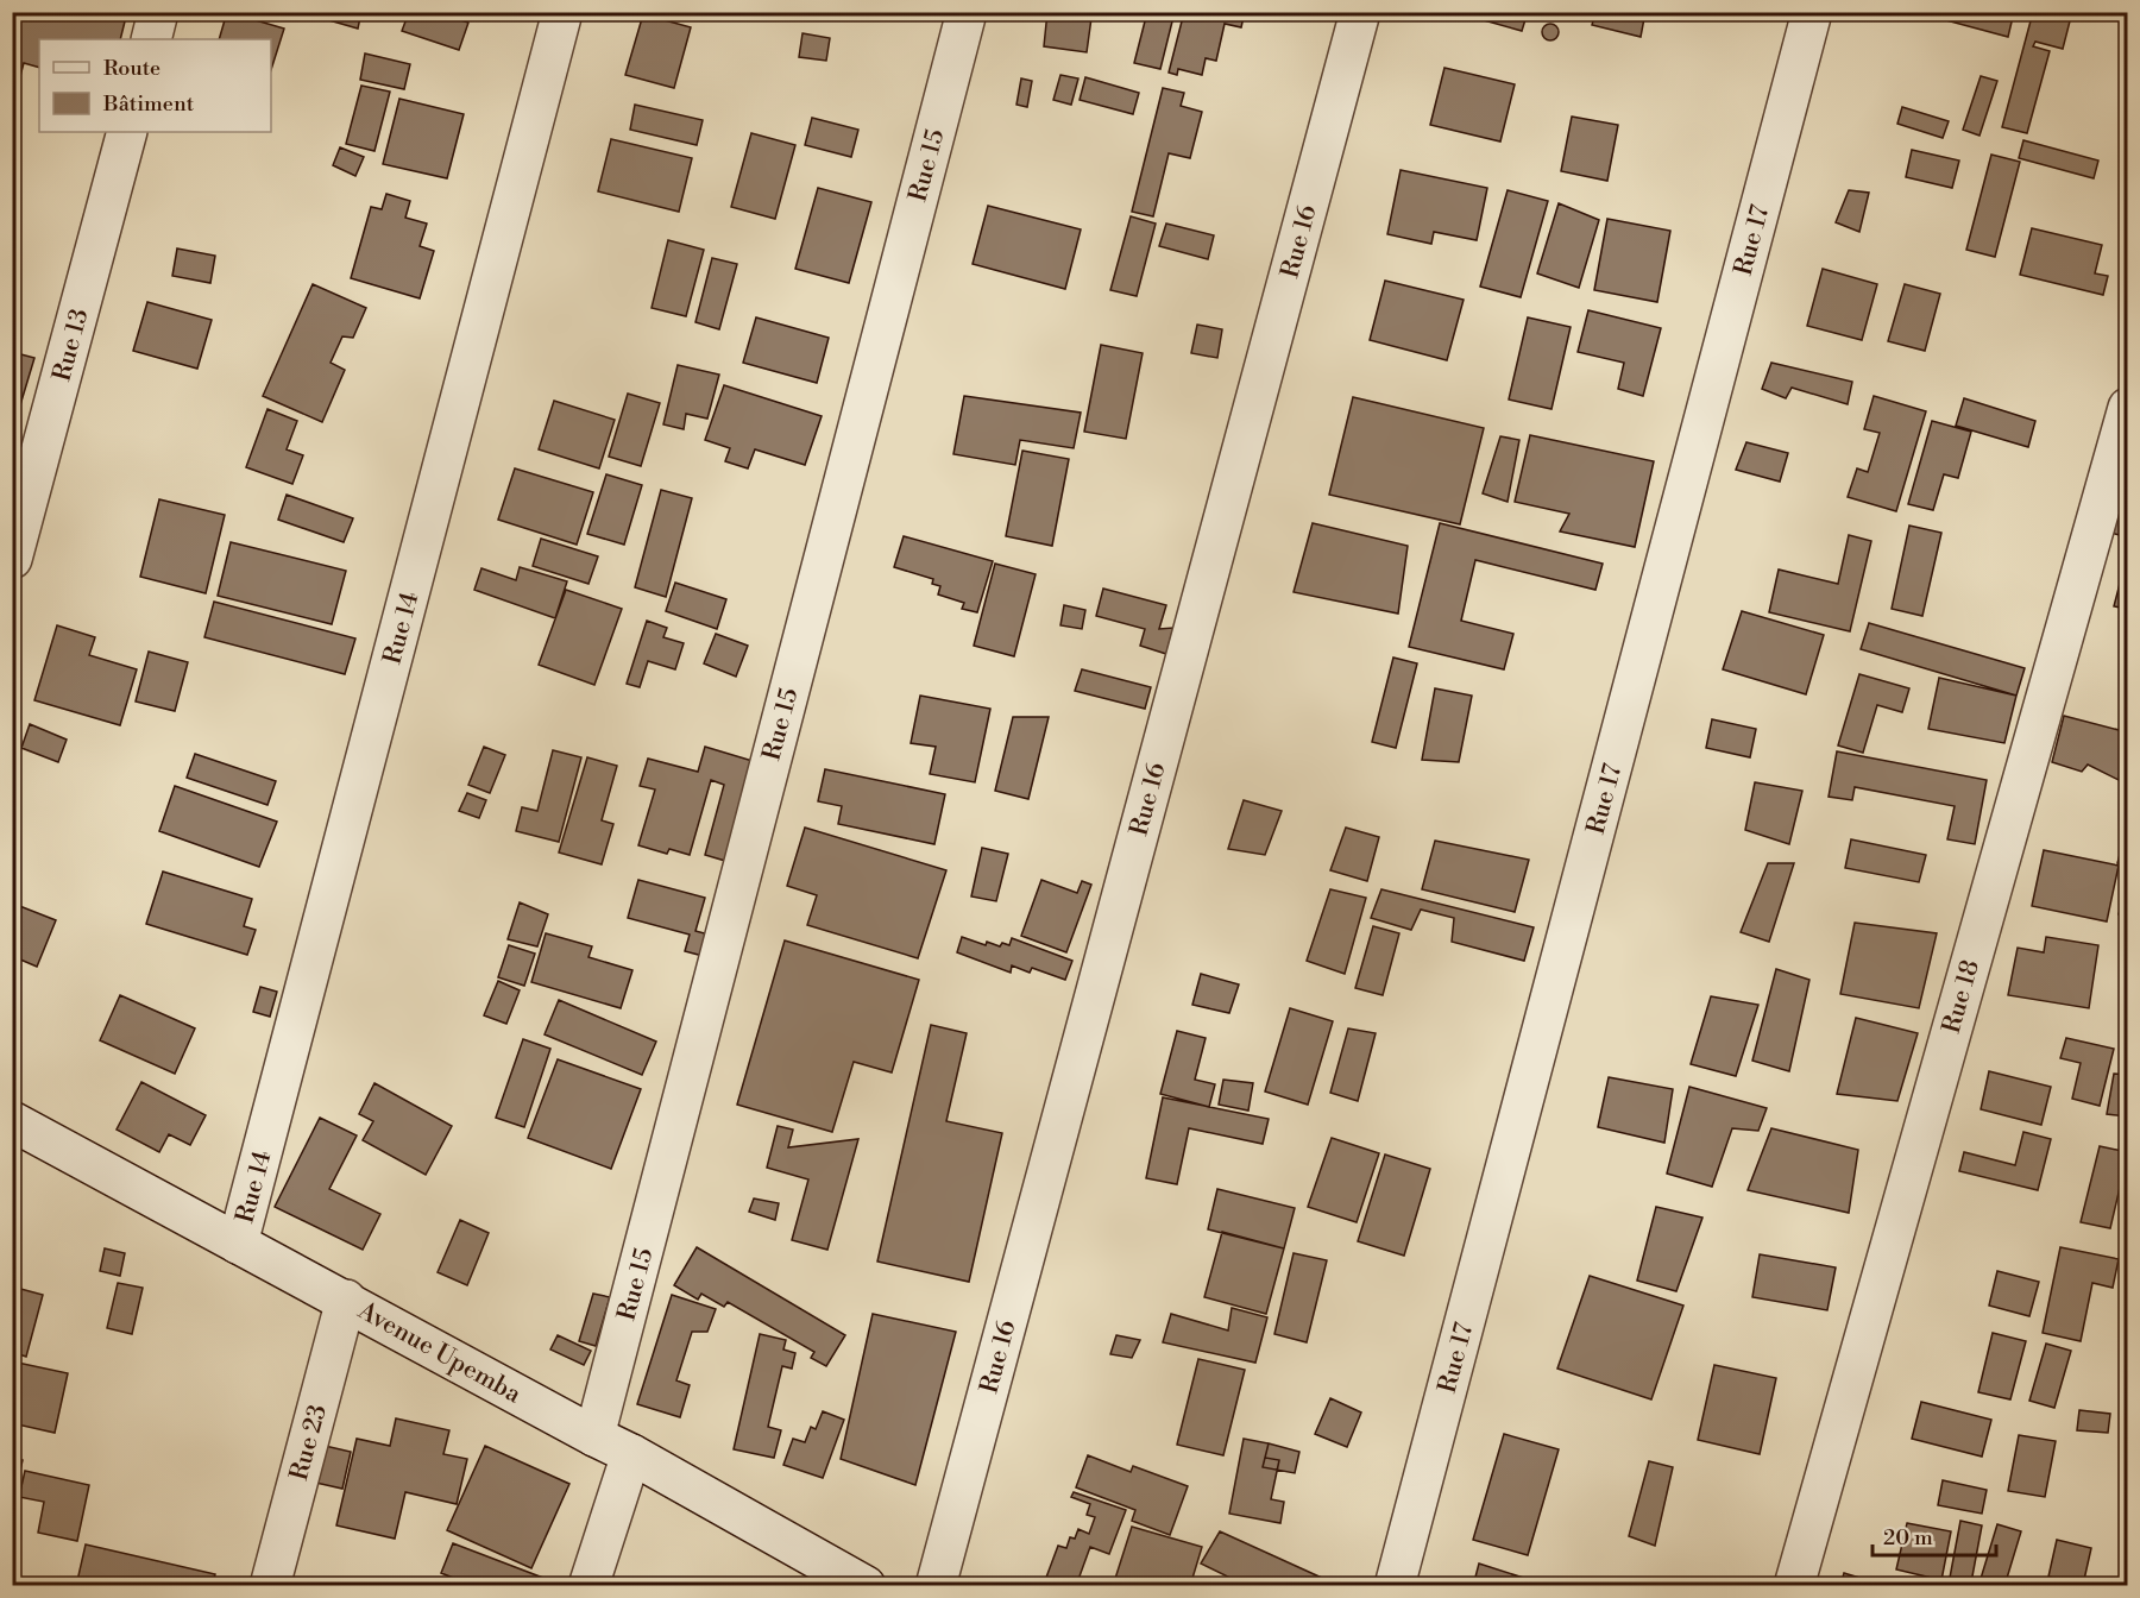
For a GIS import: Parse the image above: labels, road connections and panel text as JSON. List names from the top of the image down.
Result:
{
  "streets": {
    "street": [
      "Rue 15",
      "Rue 17",
      "Rue 16",
      "Rue 13",
      "Rue 14",
      "Rue 18",
      "Avenue Upemba",
      "Rue 23"
    ]
  },
  "crossings": [
    ["Rue 15", "Avenue Upemba"],
    ["Rue 14", "Avenue Upemba"],
    ["Avenue Upemba", "Rue 23"]
  ],
  "legend": ["Route", "Bâtiment"],
  "scale_bar": "20 m"
}
